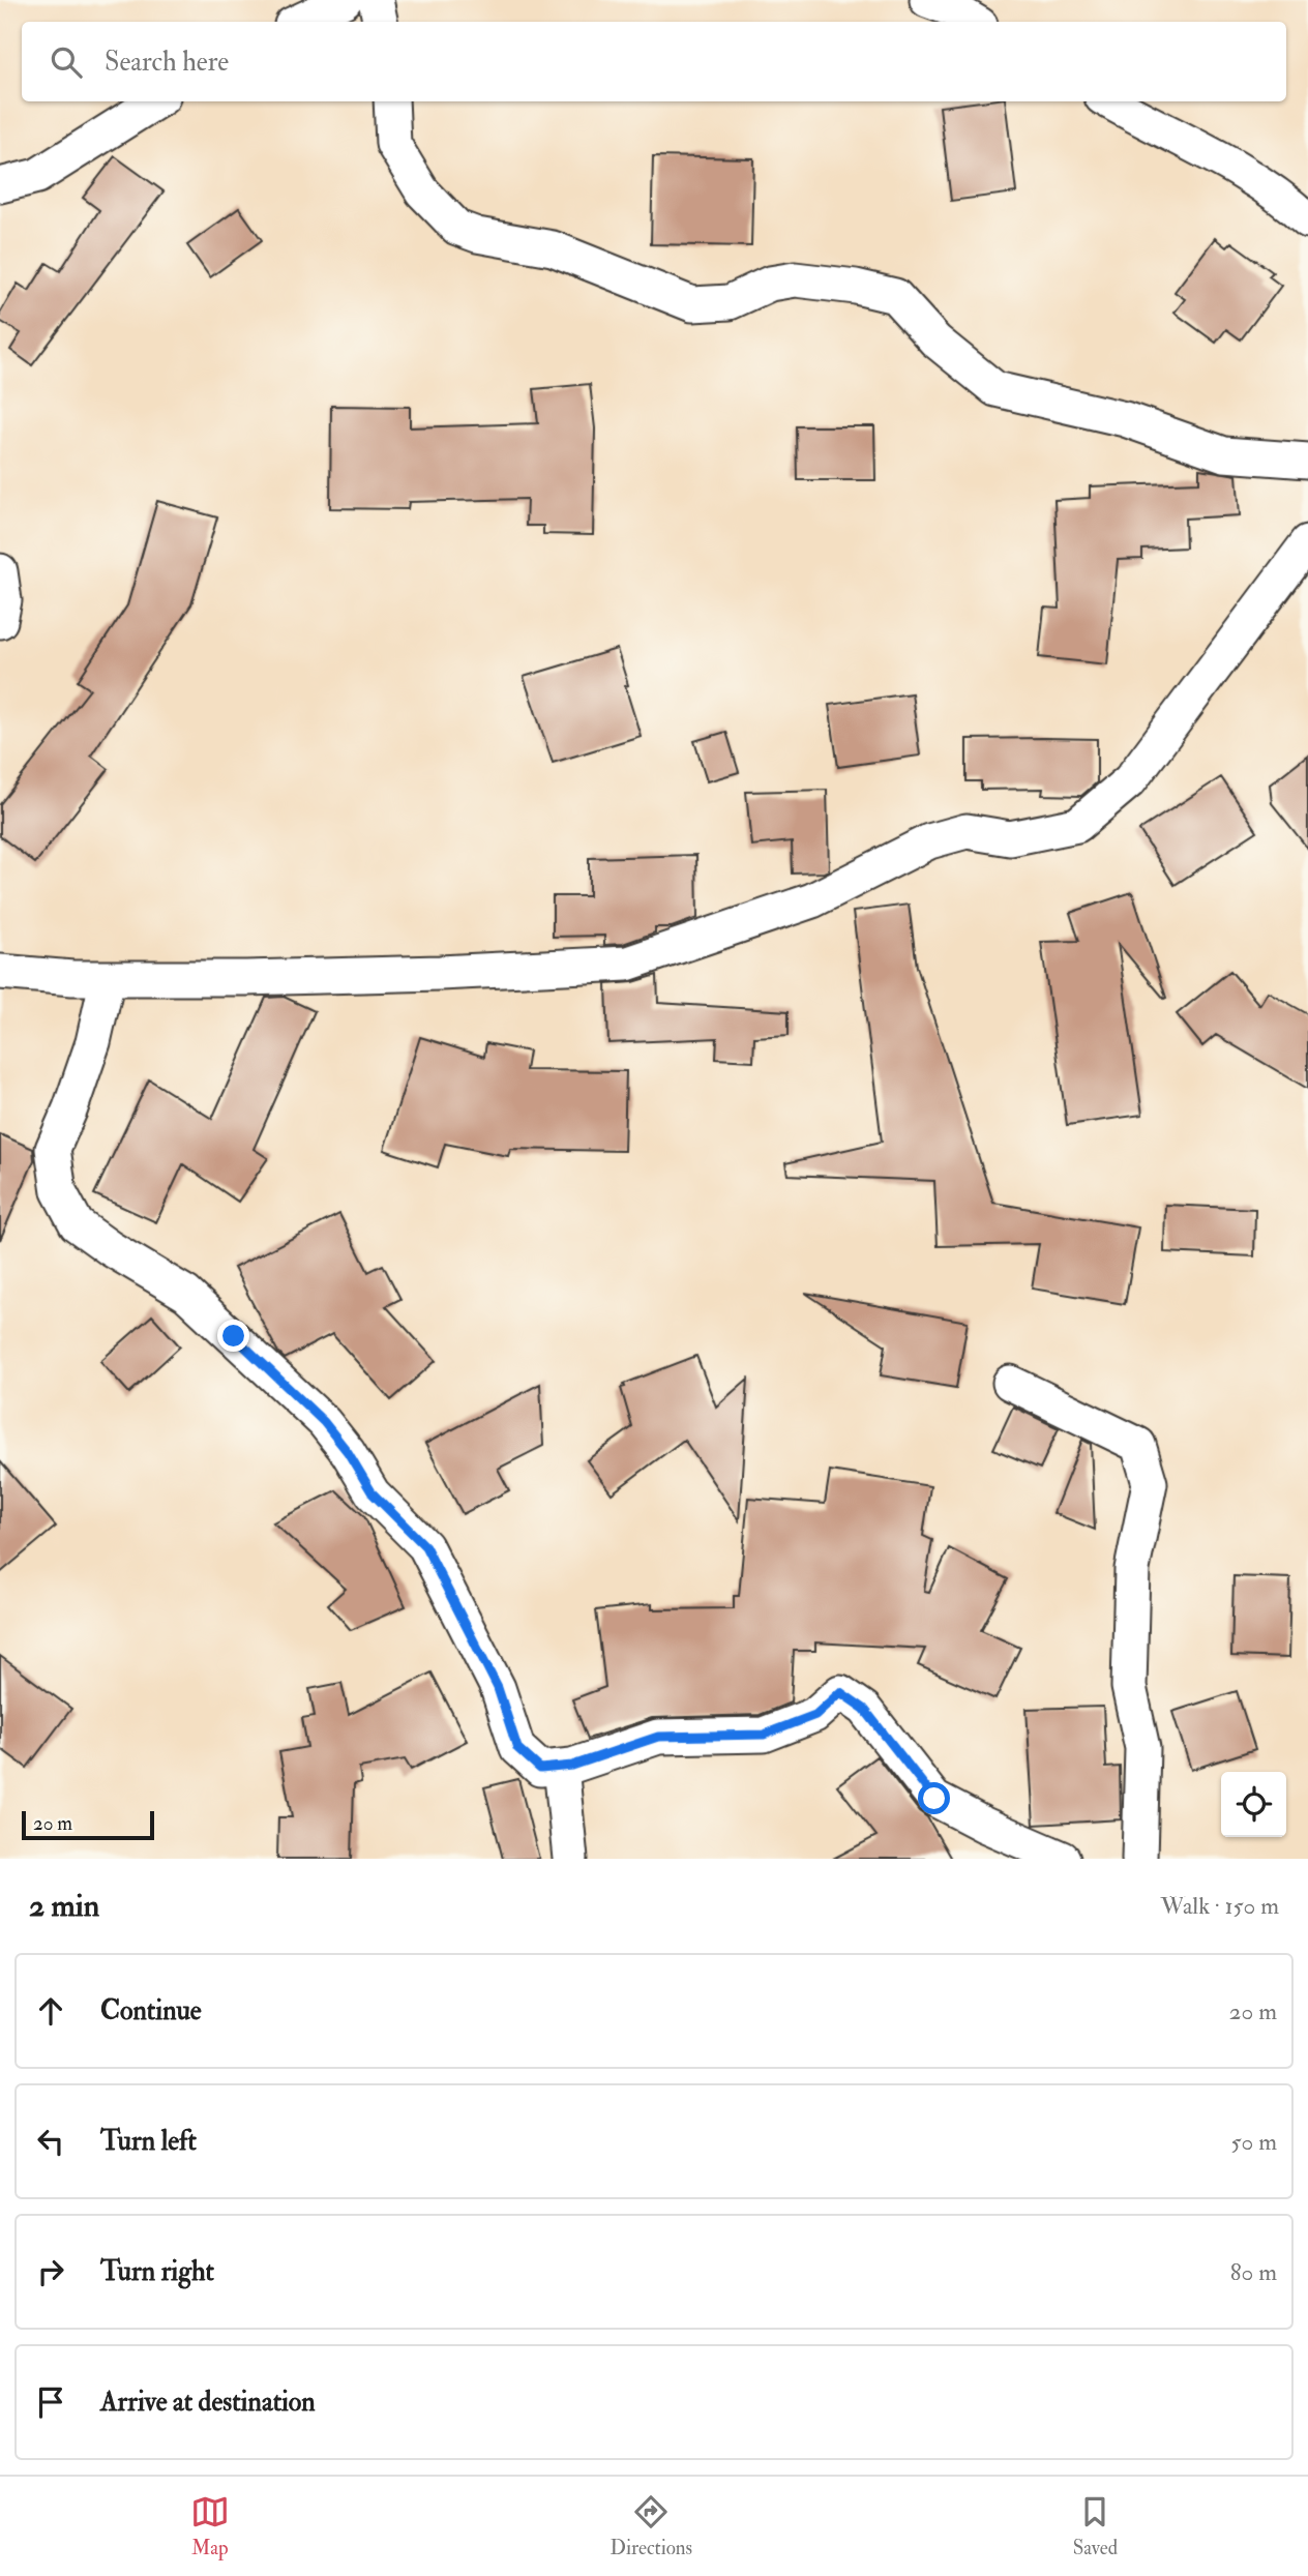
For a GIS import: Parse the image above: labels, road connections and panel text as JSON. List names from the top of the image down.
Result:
{
  "scale_bar": "20 m",
  "page": {
    "search": "Search here",
    "scale": "20 m",
    "heading": ["2 min", "Walk · 150 m"],
    "list": [
      ["Continue", "20 m"],
      ["Turn left", "50 m"],
      ["Turn right", "80 m"],
      "Arrive at destination"
    ],
    "nav": ["Map", "Directions", "Saved"]
  }
}
